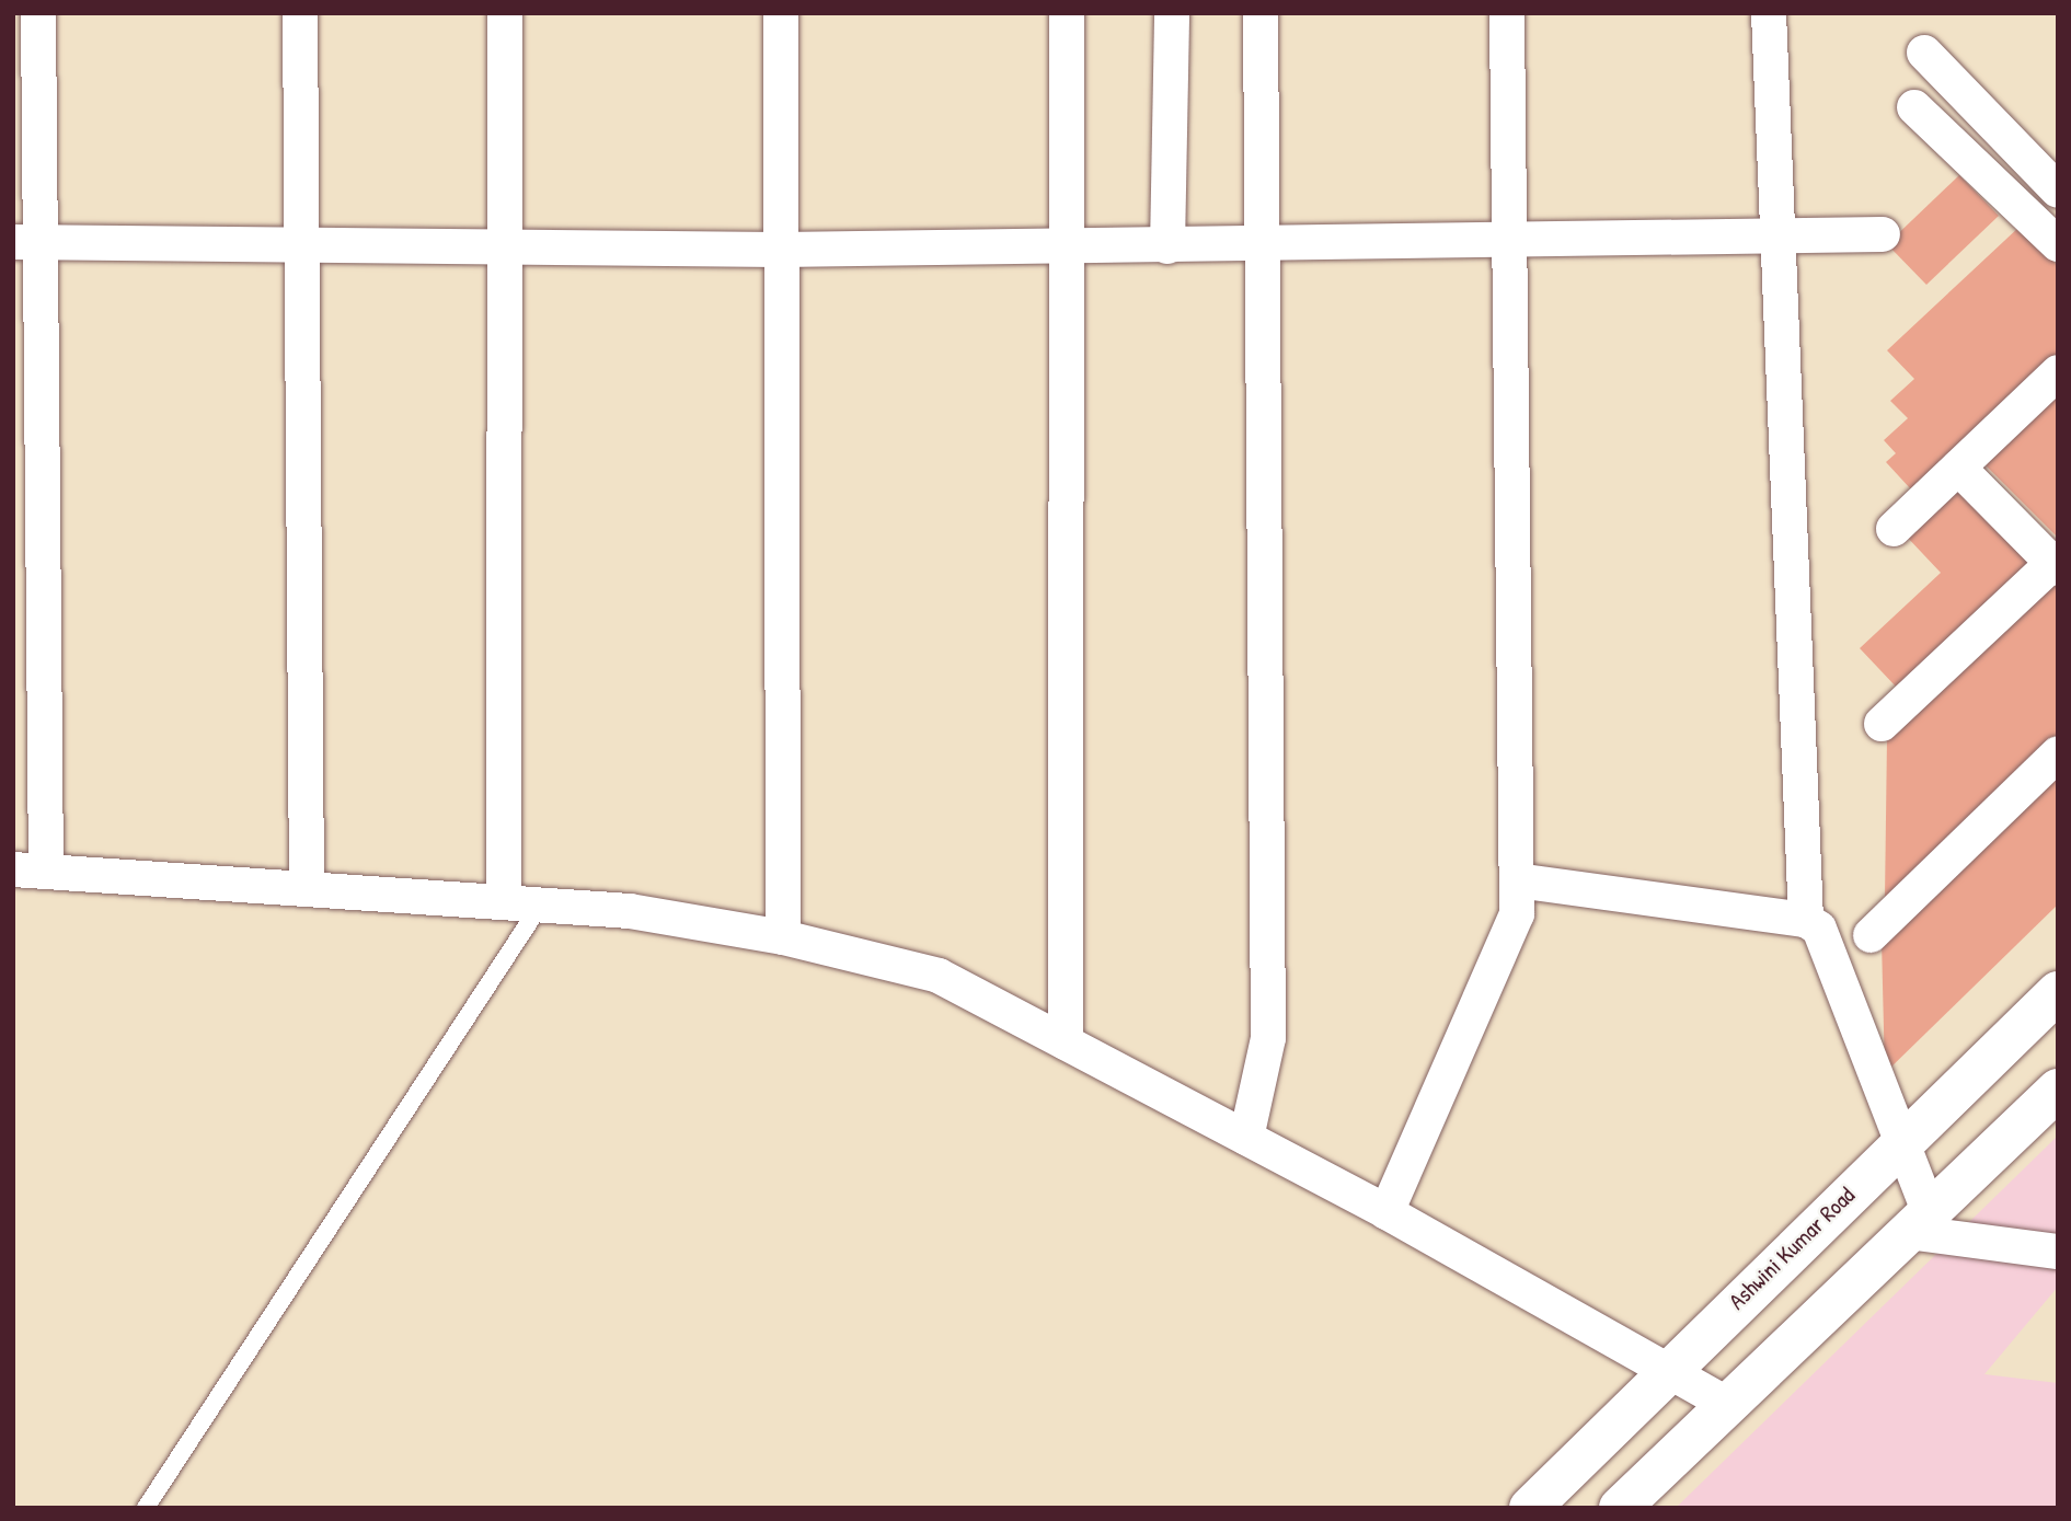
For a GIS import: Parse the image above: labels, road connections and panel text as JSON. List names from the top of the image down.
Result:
{
  "streets": {
    "main road": ["Ashwini Kumar Road"]
  }
}
